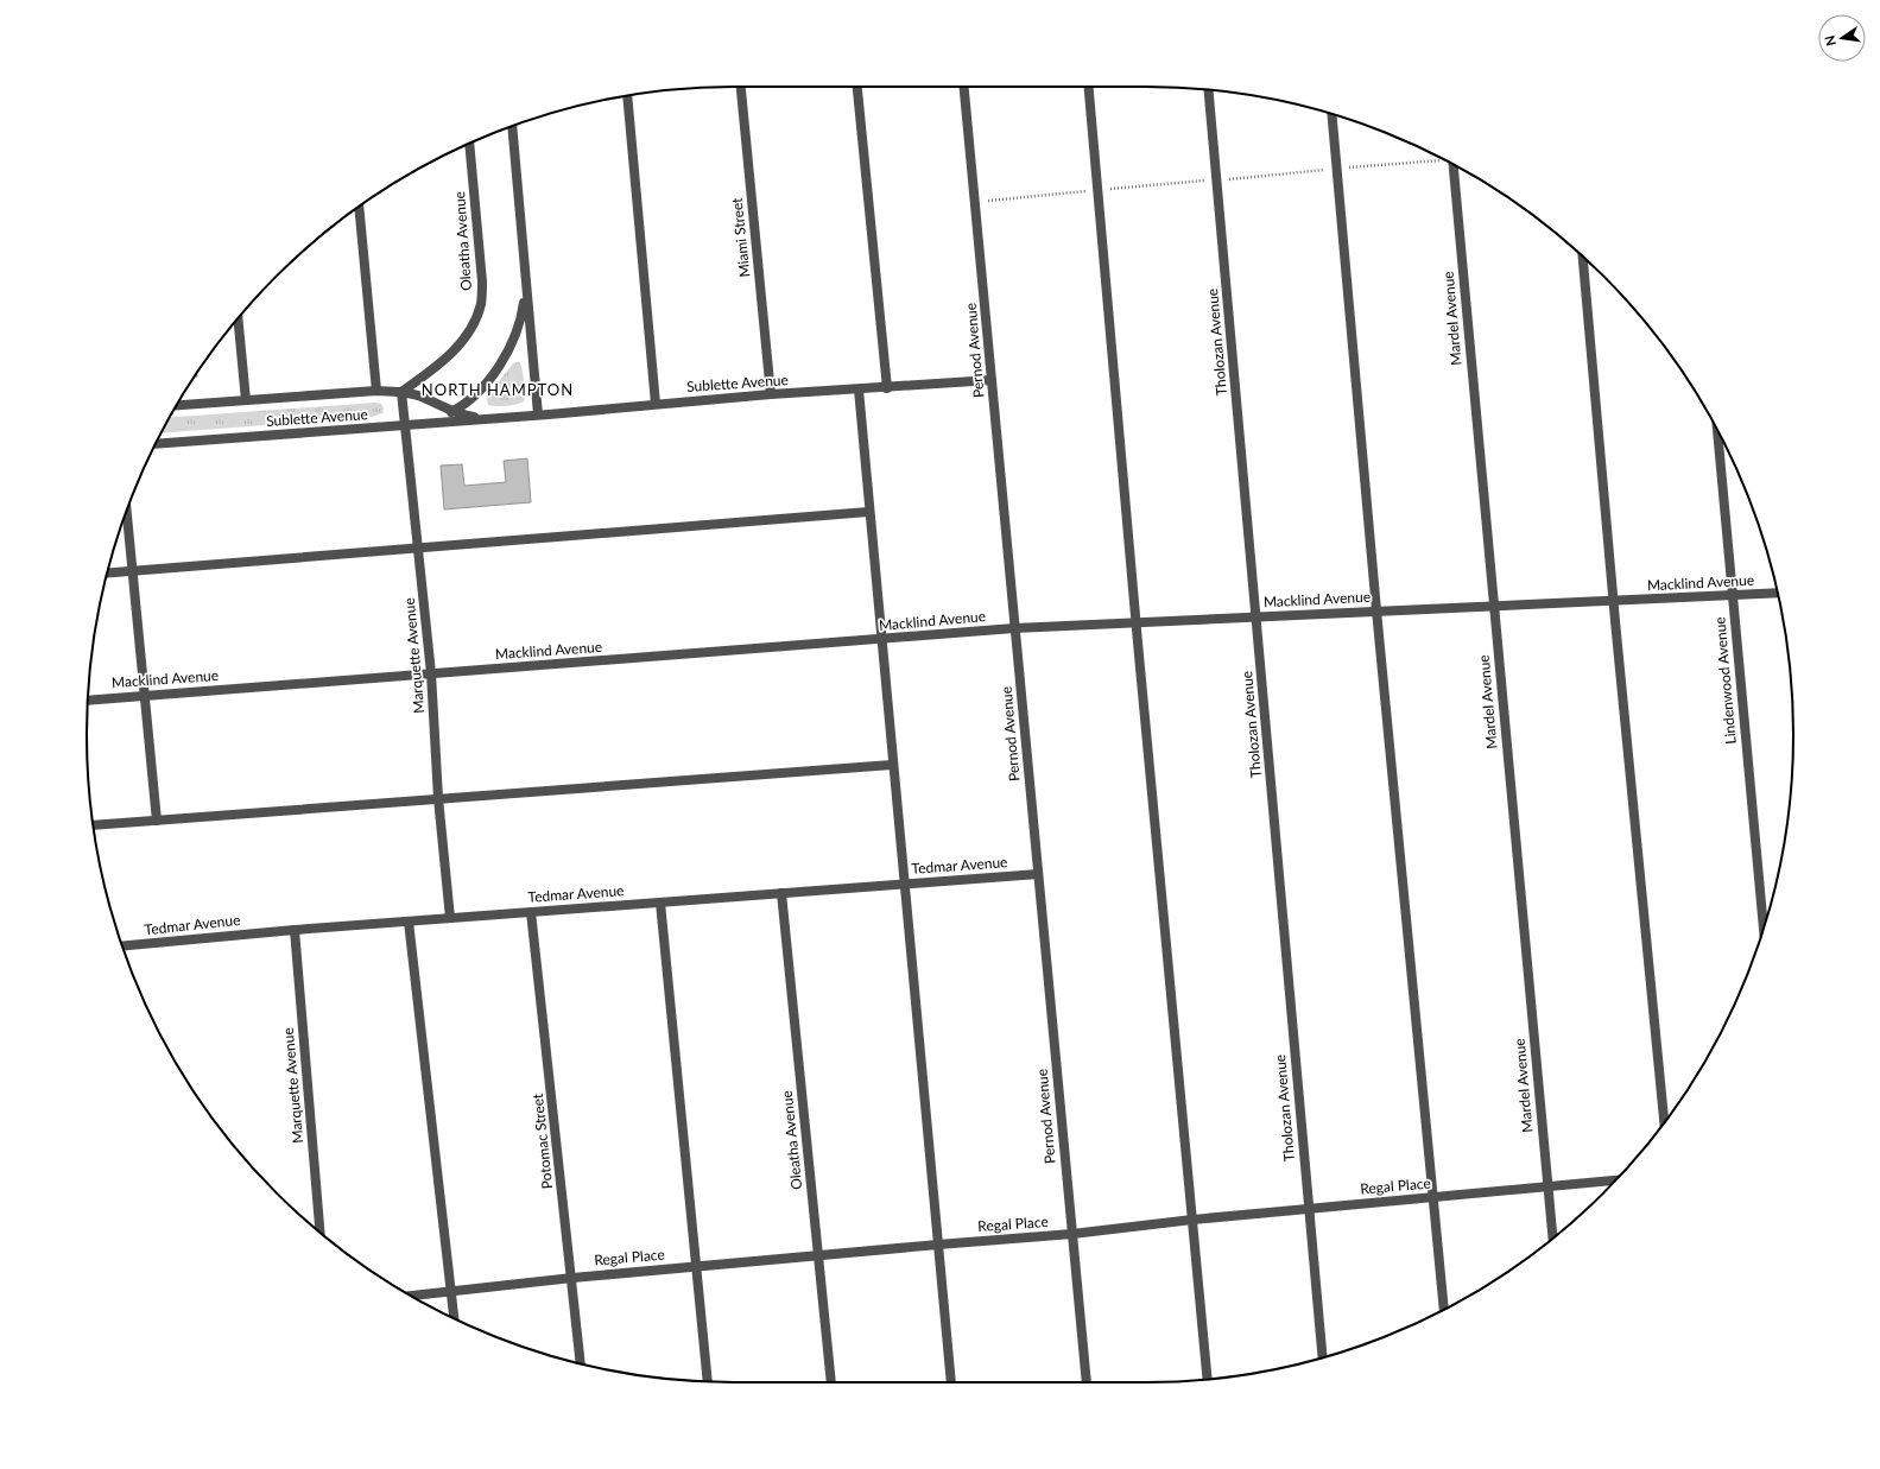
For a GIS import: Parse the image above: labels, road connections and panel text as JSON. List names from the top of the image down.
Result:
{
  "streets": {
    "street": [
      "Miami Street",
      "Oleatha Avenue",
      "Mardel Avenue",
      "Tholozan Avenue",
      "Pernod Avenue",
      "Sublette Avenue",
      "Macklind Avenue",
      "Marquette Avenue",
      "Lindenwood Avenue",
      "Tedmar Avenue",
      "Potomac Street",
      "Regal Place"
    ]
  },
  "crossings": [
    ["Miami Street", "Sublette Avenue"],
    ["Oleatha Avenue", "Sublette Avenue"],
    ["Oleatha Avenue", "Marquette Avenue"],
    ["Oleatha Avenue", "Tedmar Avenue"],
    ["Oleatha Avenue", "Regal Place"],
    ["Mardel Avenue", "Macklind Avenue"],
    ["Mardel Avenue", "Regal Place"],
    ["Tholozan Avenue", "Macklind Avenue"],
    ["Tholozan Avenue", "Regal Place"],
    ["Pernod Avenue", "Sublette Avenue"],
    ["Pernod Avenue", "Macklind Avenue"],
    ["Pernod Avenue", "Tedmar Avenue"],
    ["Pernod Avenue", "Regal Place"],
    ["Sublette Avenue", "Marquette Avenue"],
    ["Macklind Avenue", "Marquette Avenue"],
    ["Macklind Avenue", "Lindenwood Avenue"],
    ["Marquette Avenue", "Tedmar Avenue"],
    ["Tedmar Avenue", "Potomac Street"],
    ["Potomac Street", "Regal Place"]
  ],
  "districts": ["NORTH HAMPTON"],
  "north": "left"
}
